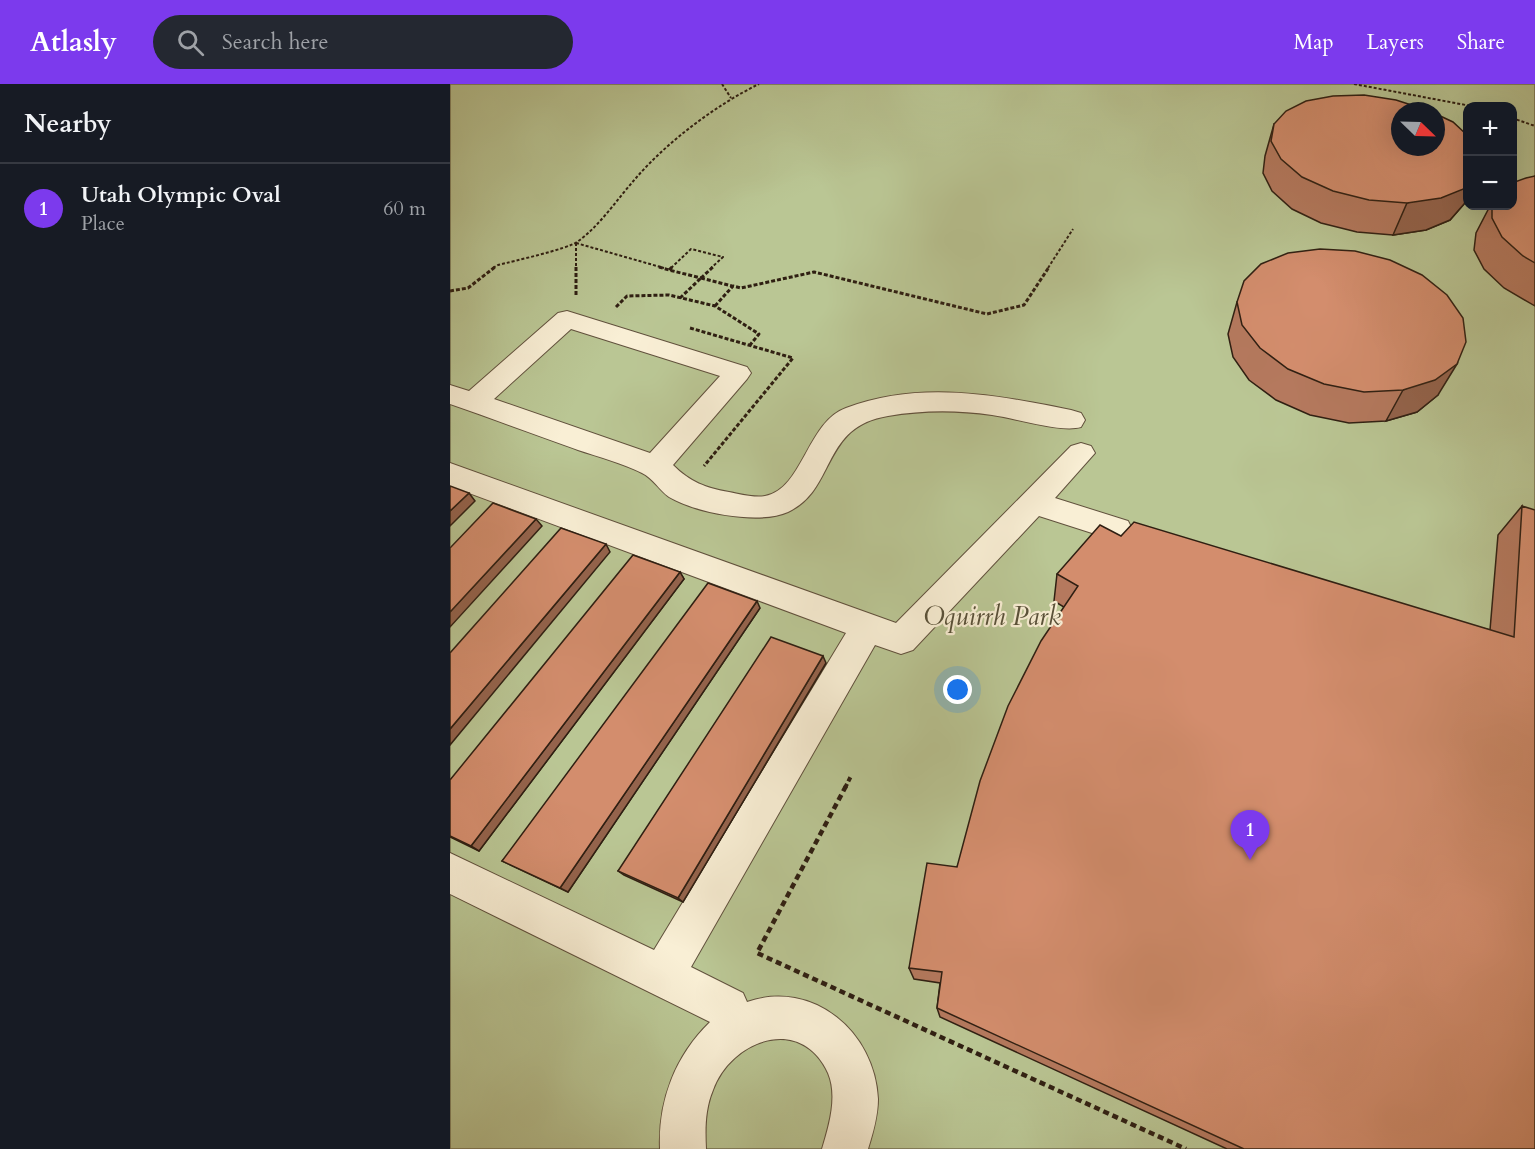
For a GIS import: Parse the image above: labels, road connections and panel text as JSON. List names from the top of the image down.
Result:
{
  "parks": ["Oquirrh Park"],
  "north": "bottom right",
  "page": {
    "header": "Atlasly",
    "search": "Search here",
    "nav": ["Map", "Layers", "Share"],
    "heading": "Nearby",
    "map_buttons": ["+", "−"],
    "list": [
      {
        "mark": "1",
        "name": "Utah Olympic Oval",
        "note": "Place",
        "value": "60 m"
      }
    ],
    "pins": "1"
  }
}
